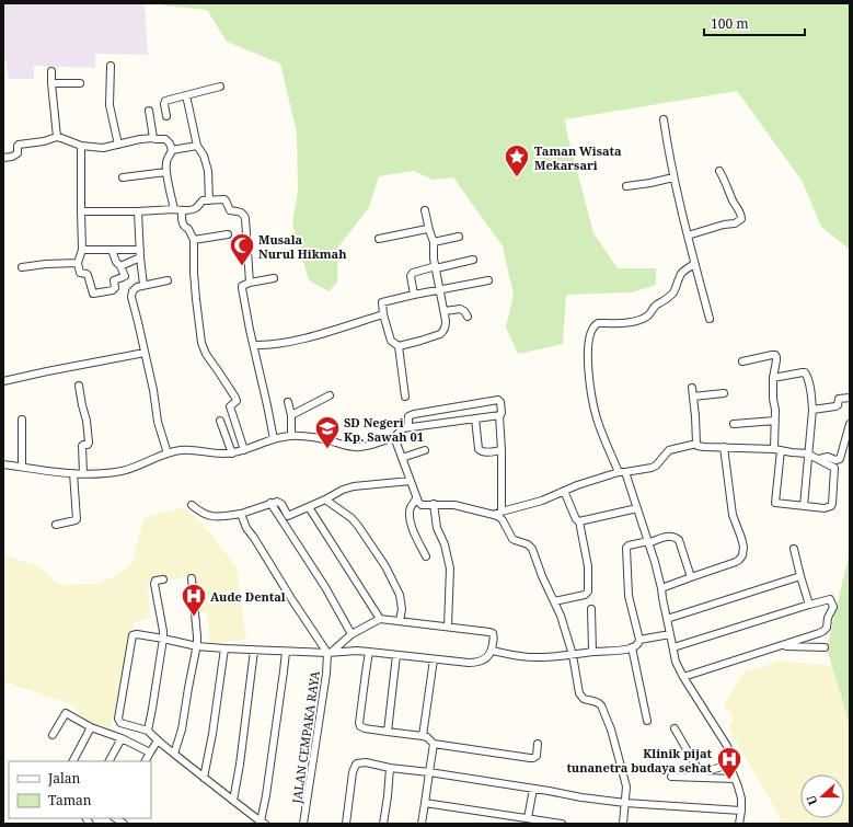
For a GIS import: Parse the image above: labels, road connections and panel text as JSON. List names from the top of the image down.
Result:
{
  "streets": {
    "street": ["JALAN CEMPAKA RAYA"]
  },
  "places": {
    "place": ["Taman Wisata Mekarsari"],
    "mosque": ["Musala Nurul Hikmah"],
    "school or university": ["SD Negeri Kp. Sawah 01"],
    "hospital": ["Aude Dental", "Klinik pijat tunanetra budaya sehat"]
  },
  "legend": ["Jalan", "Taman"],
  "scale_bar": "100 m",
  "north": "left"
}
